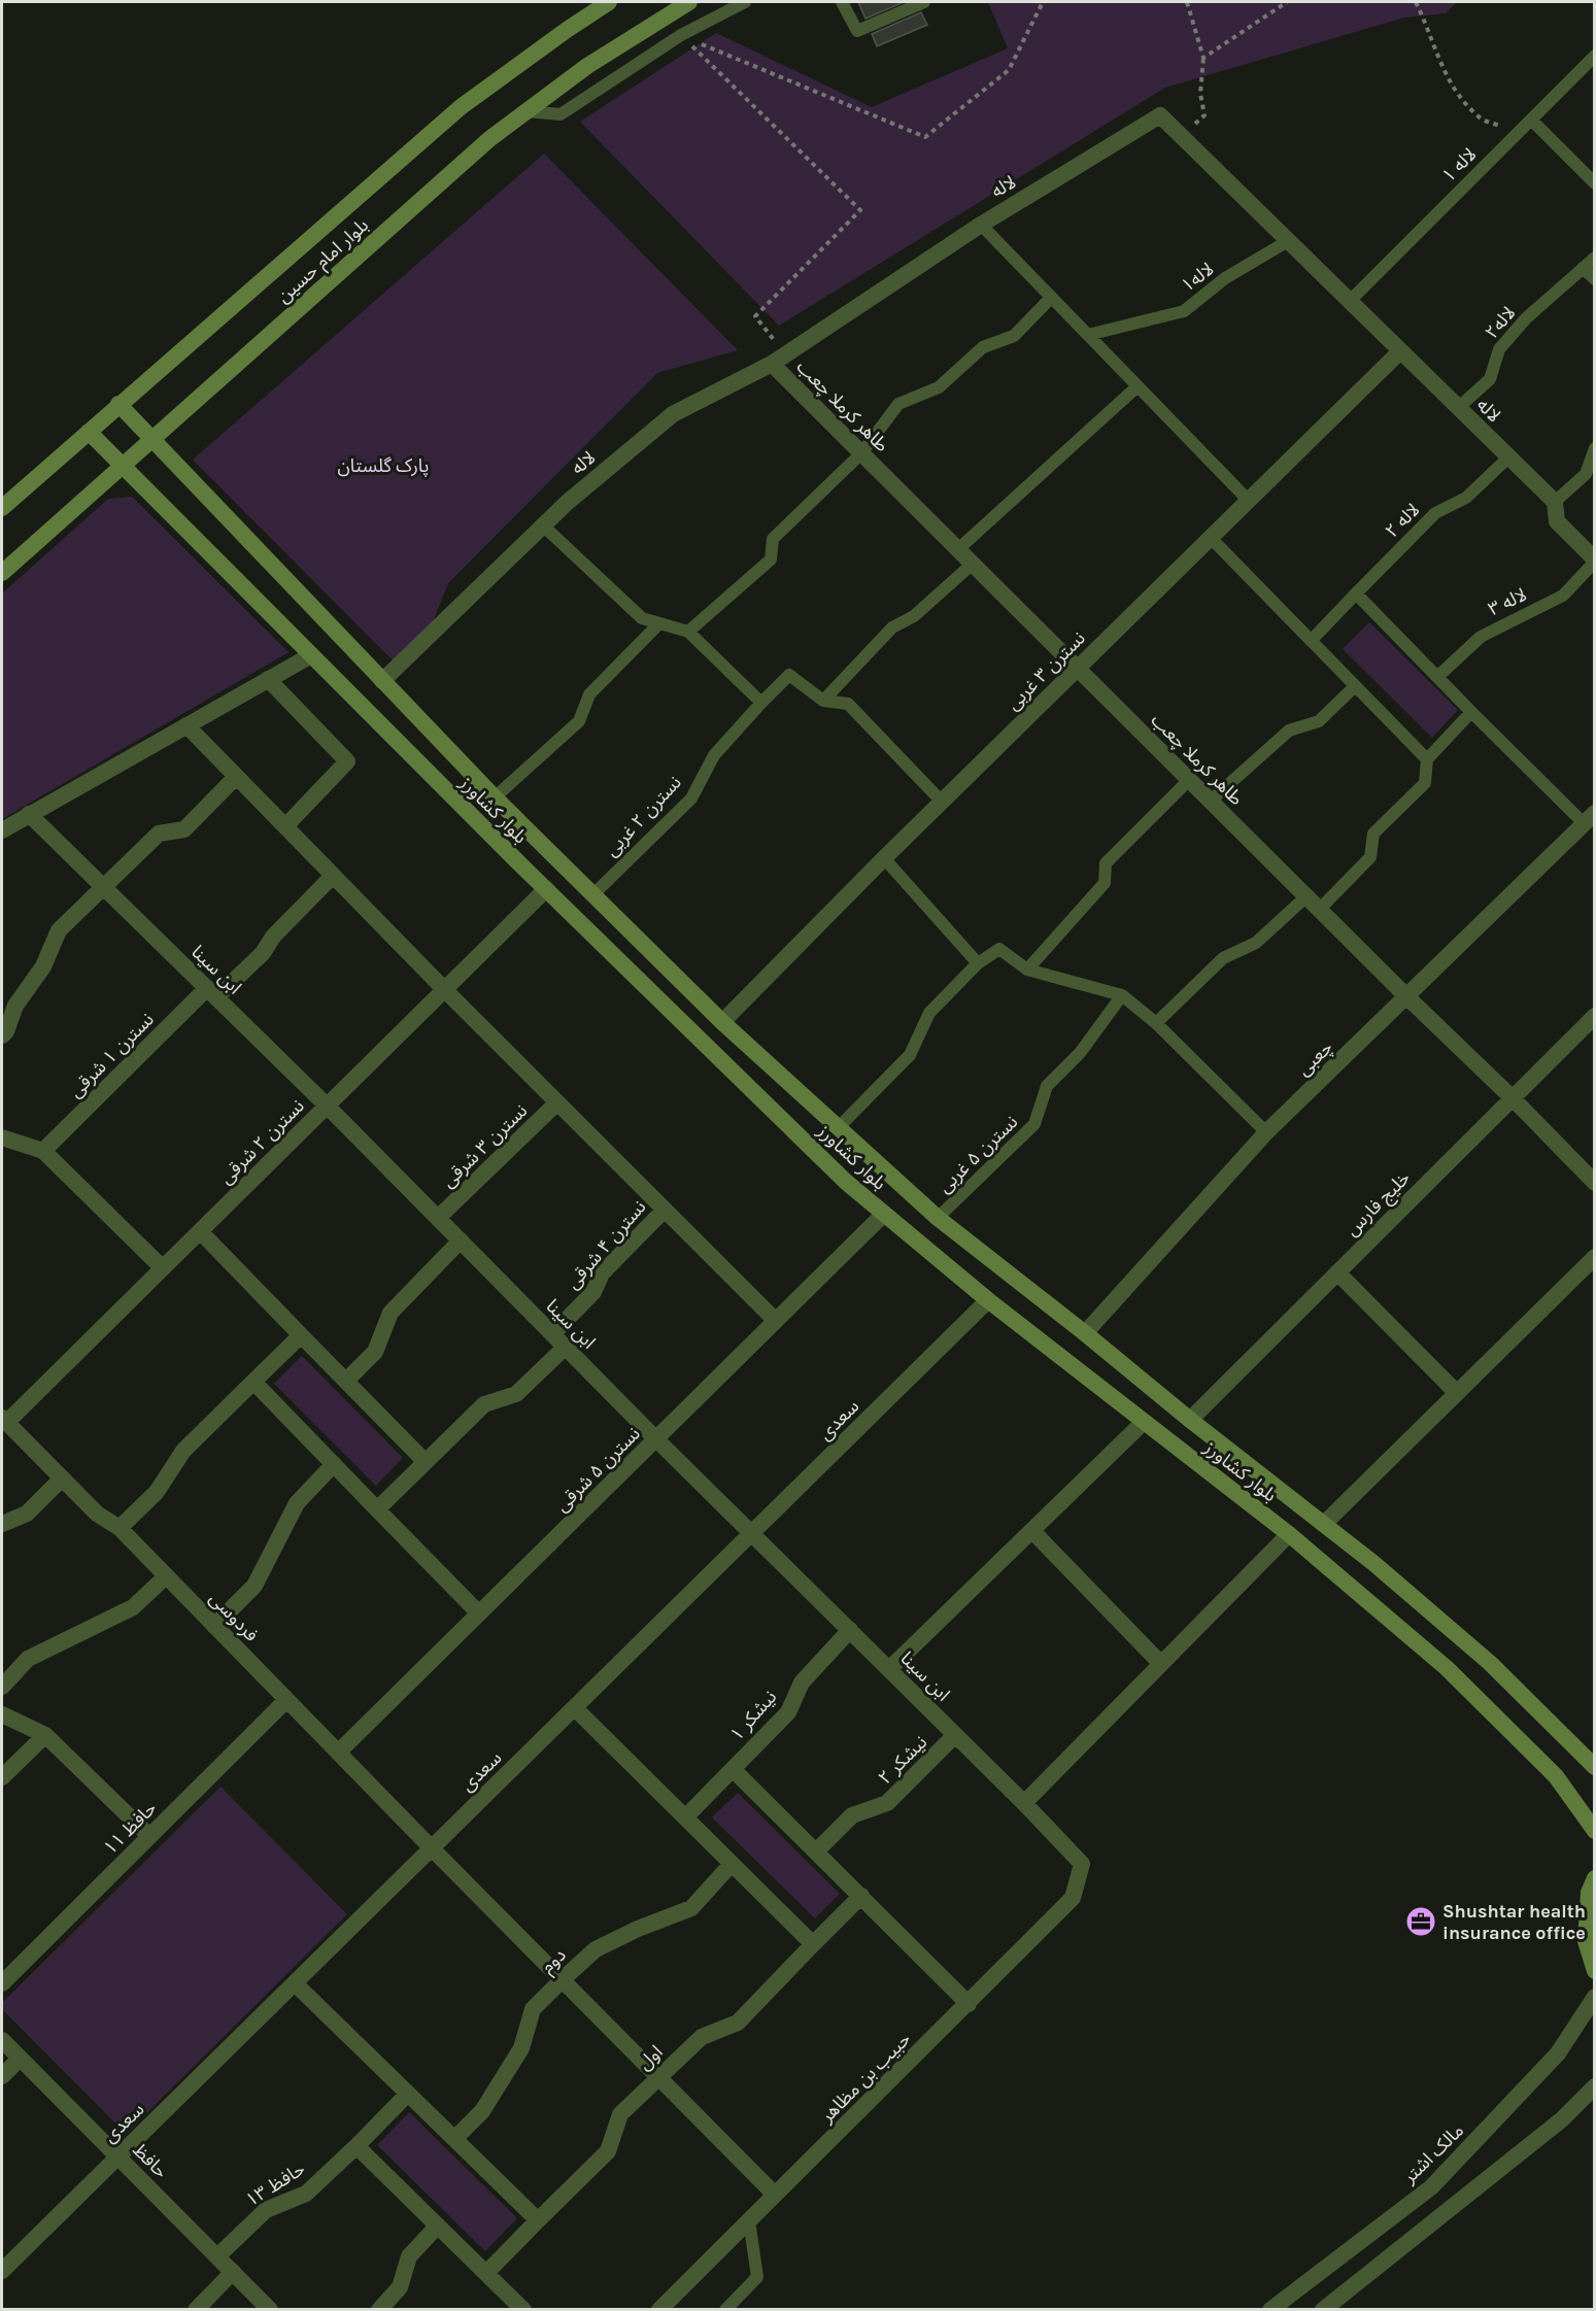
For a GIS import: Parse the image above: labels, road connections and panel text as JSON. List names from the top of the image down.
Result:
{
  "streets": {
    "main road": ["بلوار امام حسین", "بلوار کشاورز"],
    "street": [
      "لاله",
      "طاهر کرملا چعب",
      "نسترن ۳ غربی",
      "ابن سینا",
      "نسترن ۱ شرقی",
      "چعبی",
      "نسترن ۲ شرقی",
      "نسترن ۳ شرقی",
      "خلیج فارس",
      "نسترن ۴ شرقی",
      "سعدی",
      "نسترن ۵ شرقی",
      "فردوسی",
      "نیشکر ۱",
      "نیشکر ۲",
      "حافظ ۱۱",
      "دوم",
      "اول",
      "حبیب بن مظاهر",
      "مالک اشتر",
      "حافظ",
      "حافظ ۱۳"
    ],
    "lane": [
      "لاله ۱",
      "لاله۱",
      "لاله۲",
      "لاله ۲",
      "لاله ۳",
      "نسترن ۲ غربی",
      "نسترن ۵ غربی"
    ]
  },
  "crossings": [
    ["لاله ۱", "لاله"],
    ["لاله", "لاله۱"],
    ["لاله", "لاله۲"],
    ["لاله", "طاهر کرملا چعب"],
    ["لاله", "لاله ۲"],
    ["لاله", "لاله ۳"],
    ["لاله", "نسترن ۳ غربی"],
    ["لاله", "بلوار کشاورز"],
    ["بلوار امام حسین", "بلوار کشاورز"],
    ["طاهر کرملا چعب", "نسترن ۳ غربی"],
    ["طاهر کرملا چعب", "چعبی"],
    ["طاهر کرملا چعب", "خلیج فارس"],
    ["نسترن ۳ غربی", "بلوار کشاورز"],
    ["بلوار کشاورز", "نسترن ۲ غربی"],
    ["بلوار کشاورز", "چعبی"],
    ["بلوار کشاورز", "نسترن ۲ شرقی"],
    ["بلوار کشاورز", "نسترن ۵ غربی"],
    ["بلوار کشاورز", "خلیج فارس"],
    ["بلوار کشاورز", "سعدی"],
    ["بلوار کشاورز", "نسترن ۵ شرقی"],
    ["ابن سینا", "نسترن ۱ شرقی"],
    ["ابن سینا", "نسترن ۲ شرقی"],
    ["ابن سینا", "نسترن ۳ شرقی"],
    ["ابن سینا", "نسترن ۴ شرقی"],
    ["ابن سینا", "سعدی"],
    ["ابن سینا", "نسترن ۵ شرقی"],
    ["ابن سینا", "نیشکر ۱"],
    ["ابن سینا", "نیشکر ۲"],
    ["ابن سینا", "حبیب بن مظاهر"],
    ["نسترن ۲ شرقی", "فردوسی"],
    ["سعدی", "فردوسی"],
    ["سعدی", "حافظ"],
    ["نسترن ۵ شرقی", "فردوسی"],
    ["فردوسی", "حافظ ۱۱"],
    ["فردوسی", "دوم"],
    ["فردوسی", "اول"],
    ["فردوسی", "حبیب بن مظاهر"],
    ["حافظ", "حافظ ۱۳"]
  ],
  "parks": ["پارک گلستان"],
  "places": {
    "office": ["Shushtar health insurance office"]
  }
}
